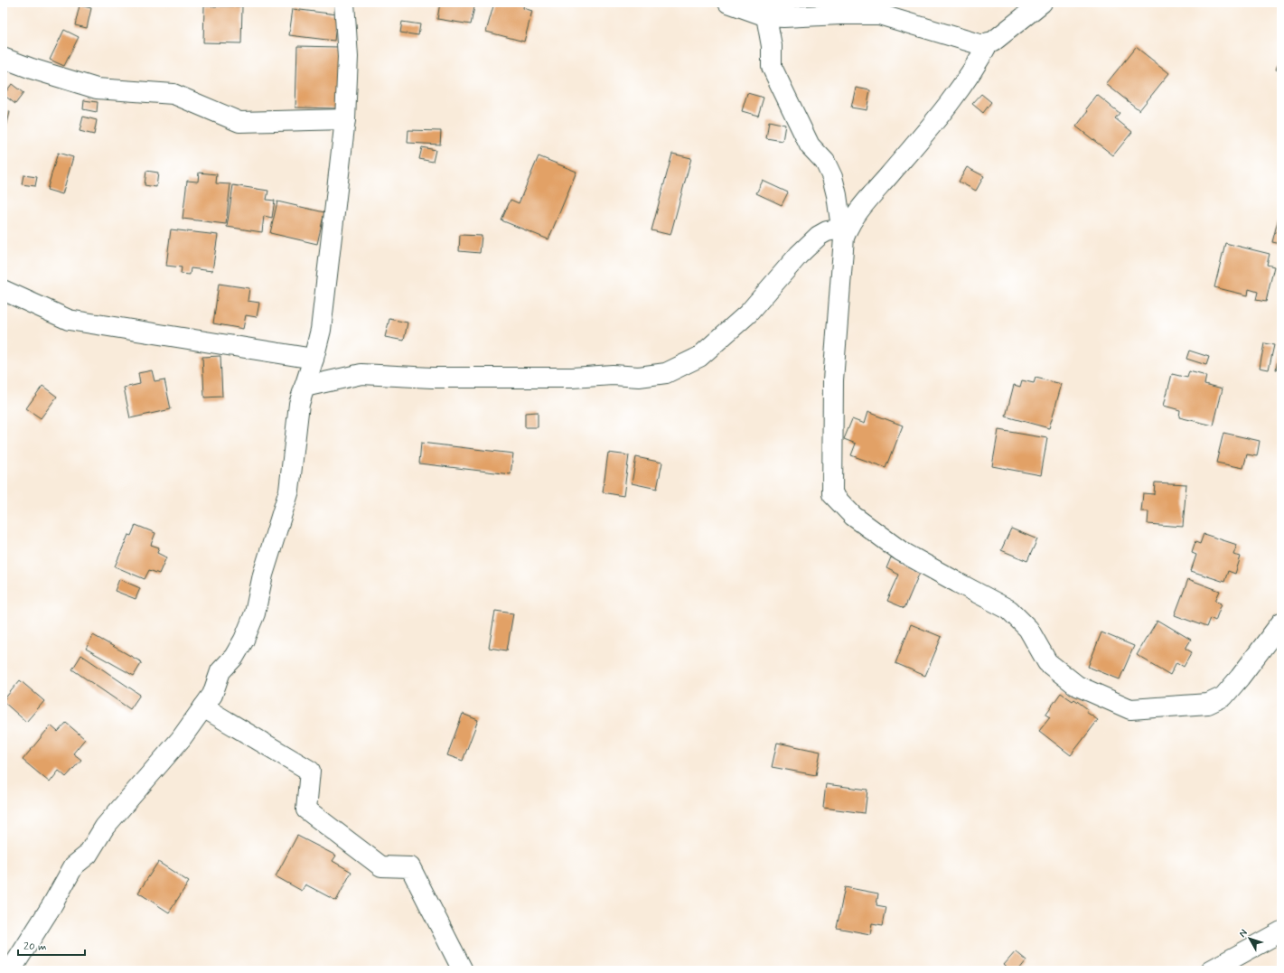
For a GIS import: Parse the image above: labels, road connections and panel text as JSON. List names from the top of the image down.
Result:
{
  "scale_bar": "20 m",
  "north": "top left"
}
